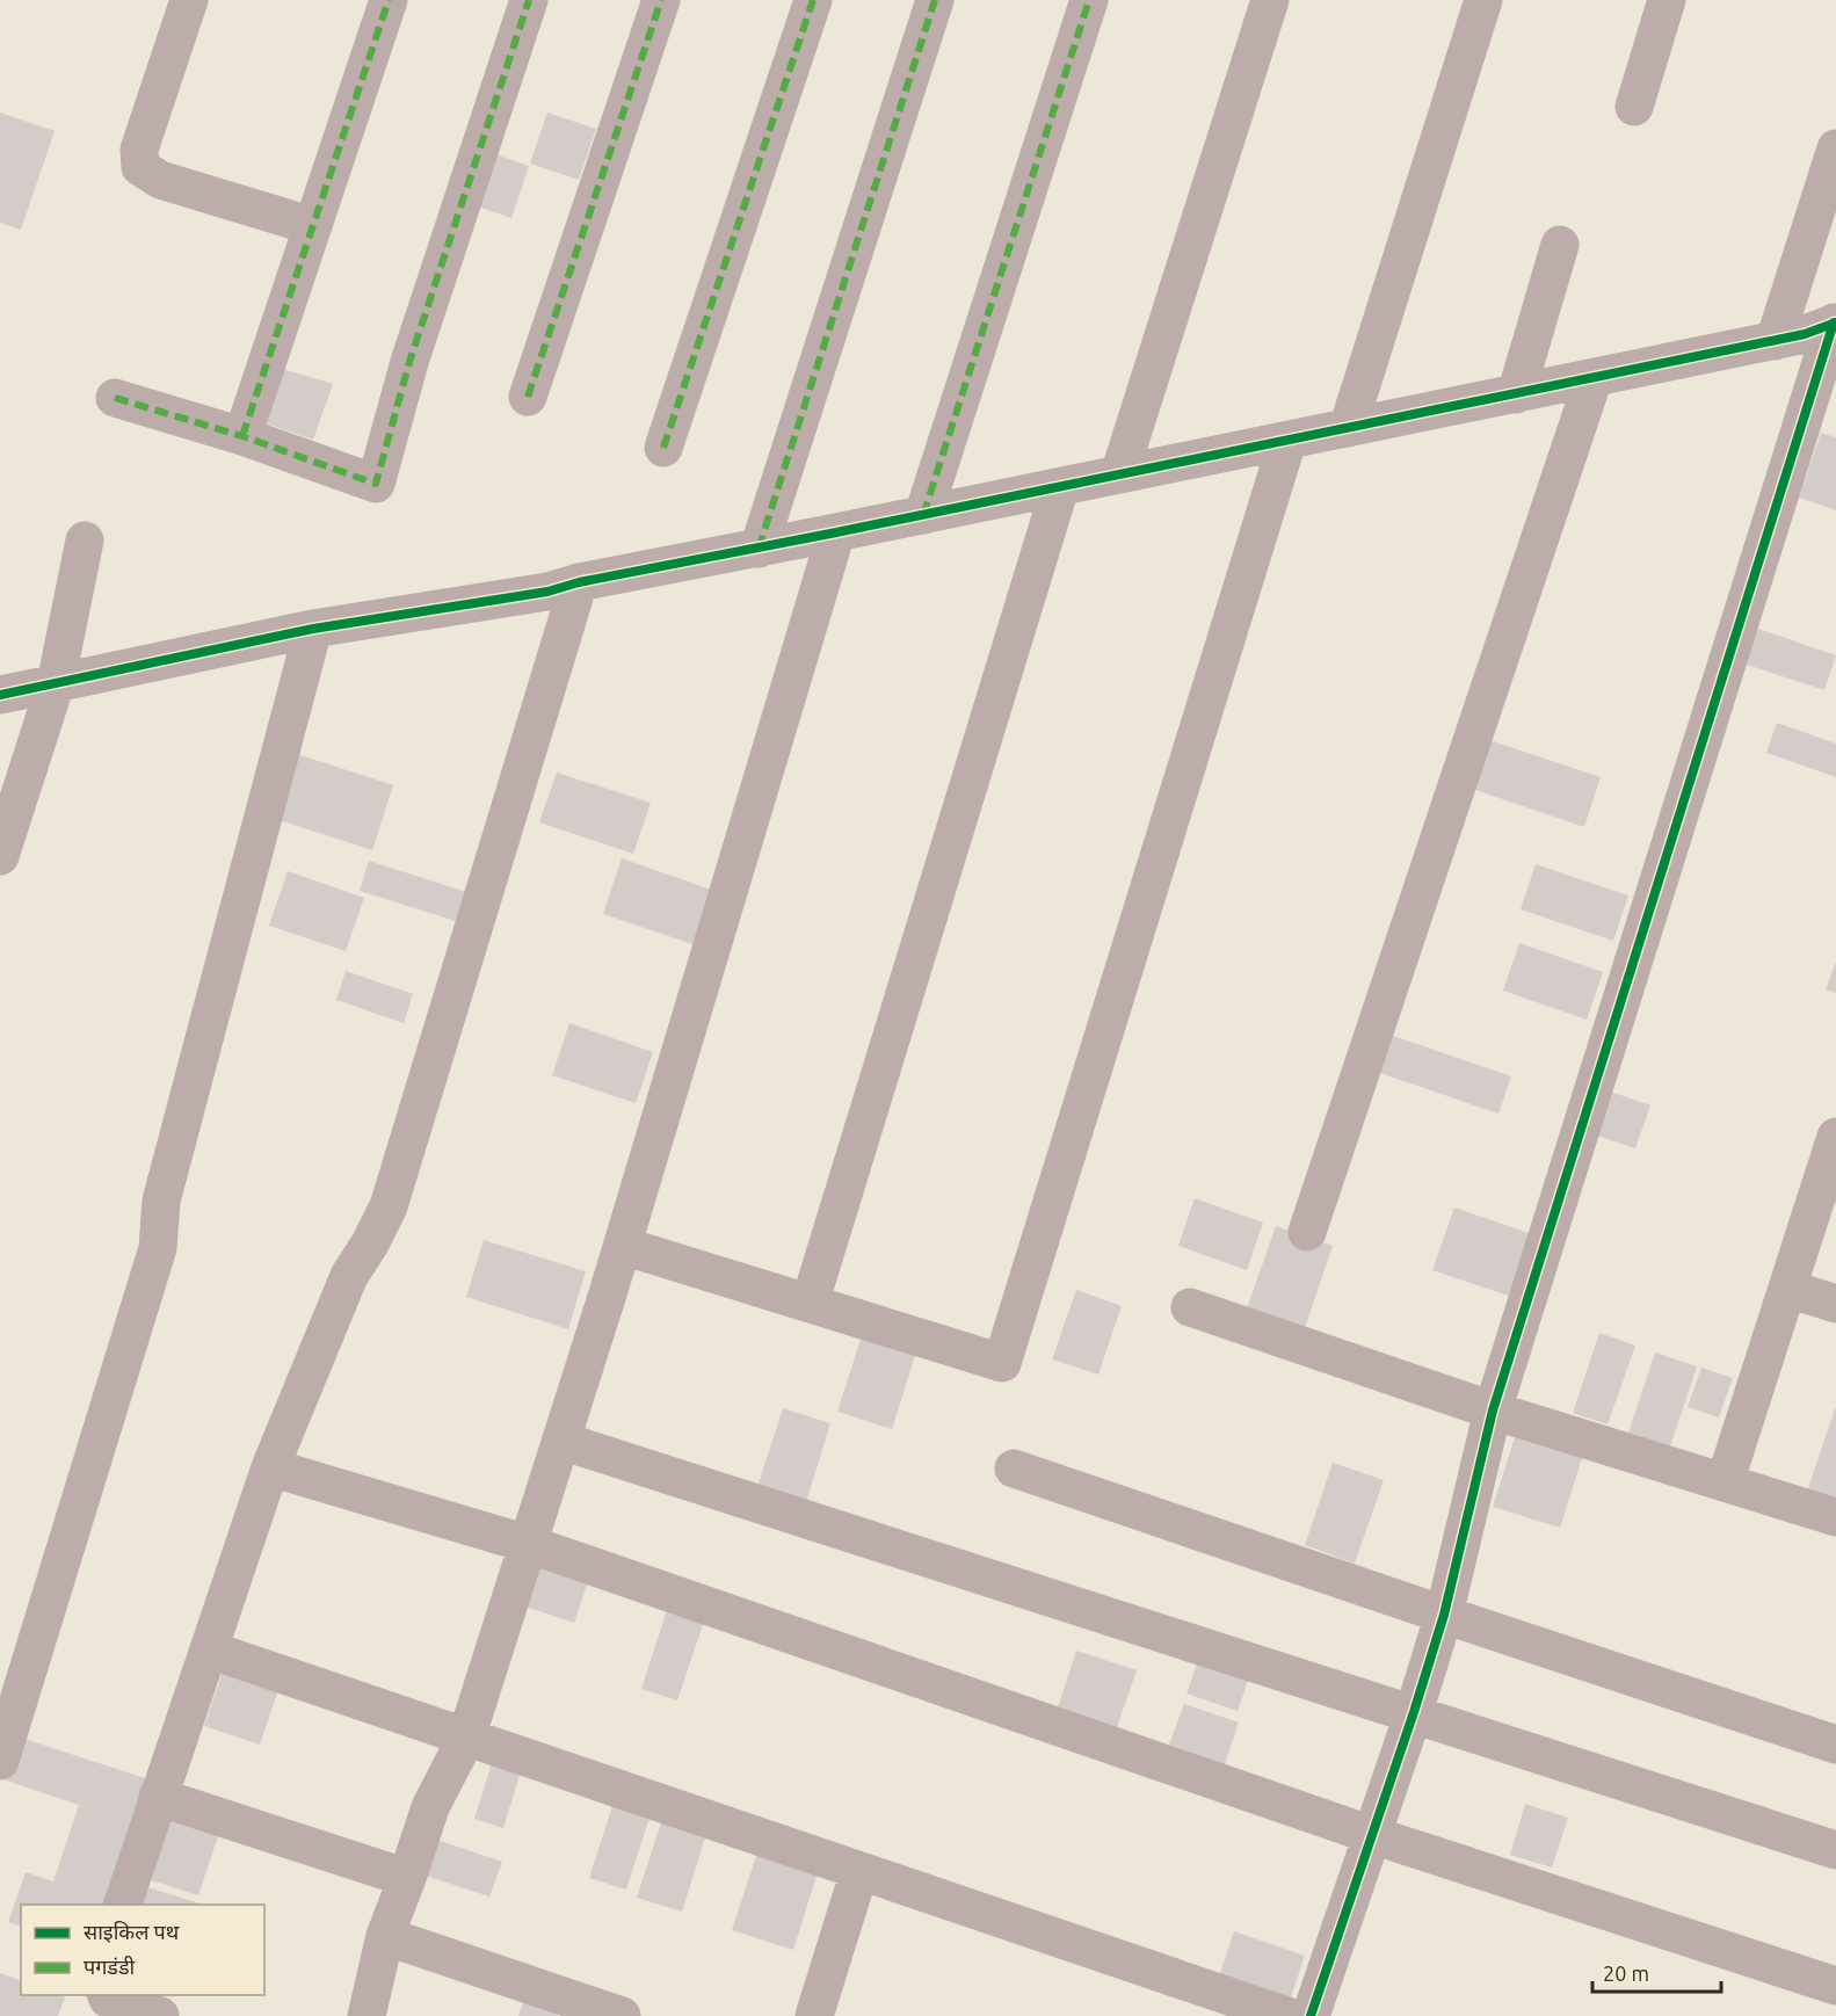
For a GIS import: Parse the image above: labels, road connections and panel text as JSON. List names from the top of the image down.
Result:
{
  "legend": ["साइकिल पथ", "पगडंडी"],
  "scale_bar": "20 m"
}
